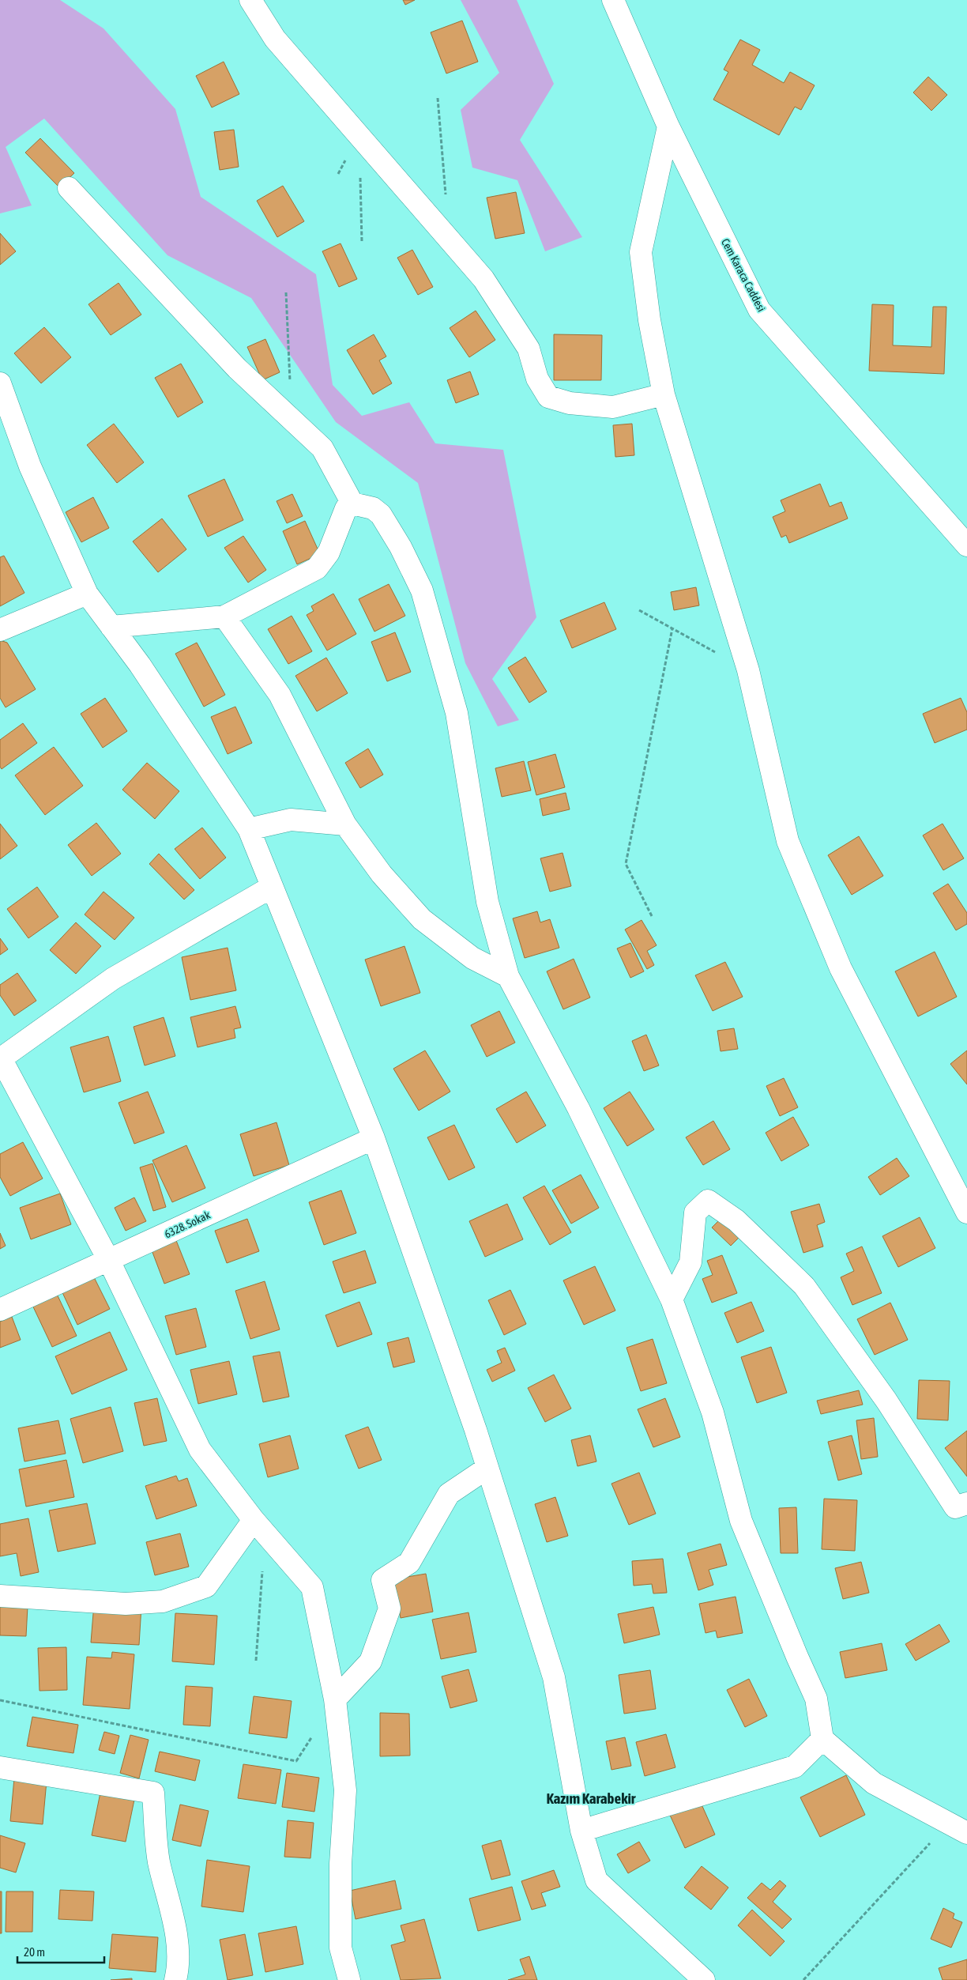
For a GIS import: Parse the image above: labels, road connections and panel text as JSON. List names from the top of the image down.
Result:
{
  "streets": {
    "street": ["Cem Karaca Caddesi", "6328. Sokak"]
  },
  "districts": ["Kazım Karabekir"],
  "scale_bar": "20 m"
}
